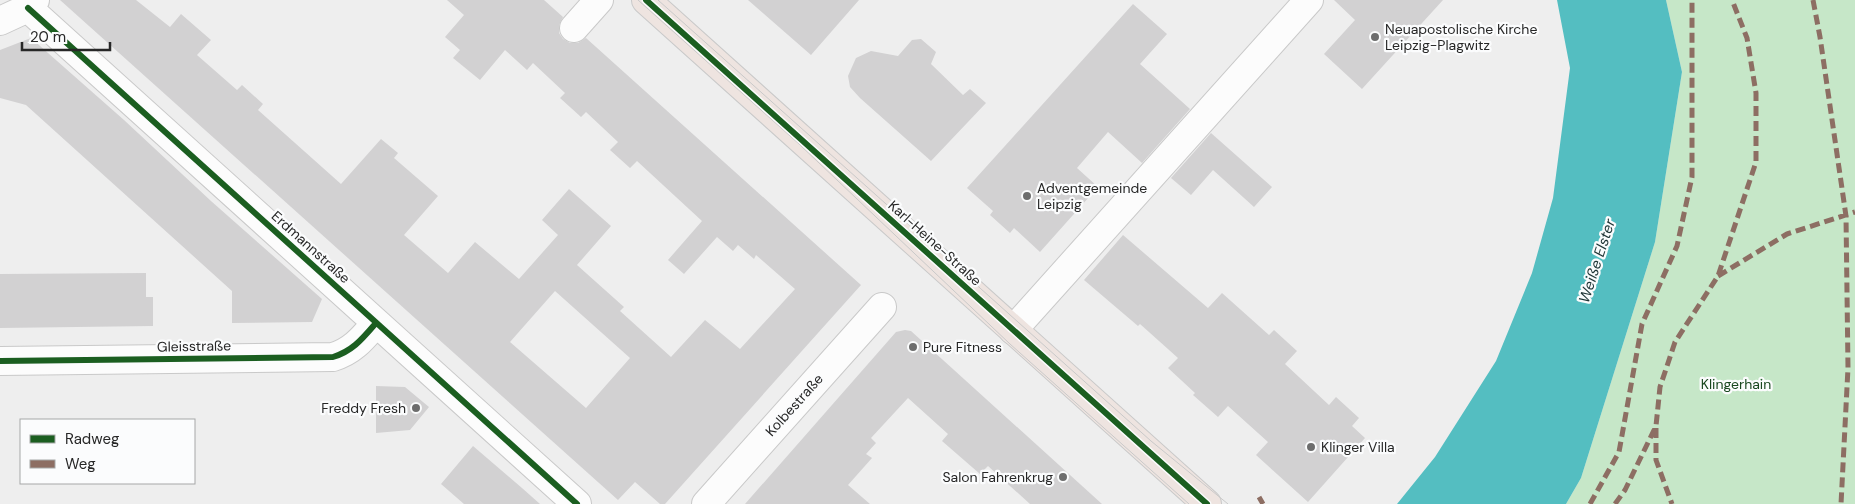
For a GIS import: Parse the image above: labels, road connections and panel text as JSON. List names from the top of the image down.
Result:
{
  "streets": {
    "main road": ["Karl-Heine-Straße"],
    "street": ["Erdmannstraße", "Gleisstraße", "Kolbestraße"]
  },
  "crossings": [
    ["Erdmannstraße", "Gleisstraße"]
  ],
  "water": ["Weiße Elster"],
  "parks": ["Klingerhain"],
  "places": [
    "Neuapostolische Kirche Leipzig-Plagwitz",
    "Adventgemeinde Leipzig",
    "Pure Fitness",
    "Freddy Fresh",
    "Klinger Villa",
    "Salon Fahrenkrug"
  ],
  "legend": ["Radweg", "Weg"],
  "scale_bar": "20 m"
}
